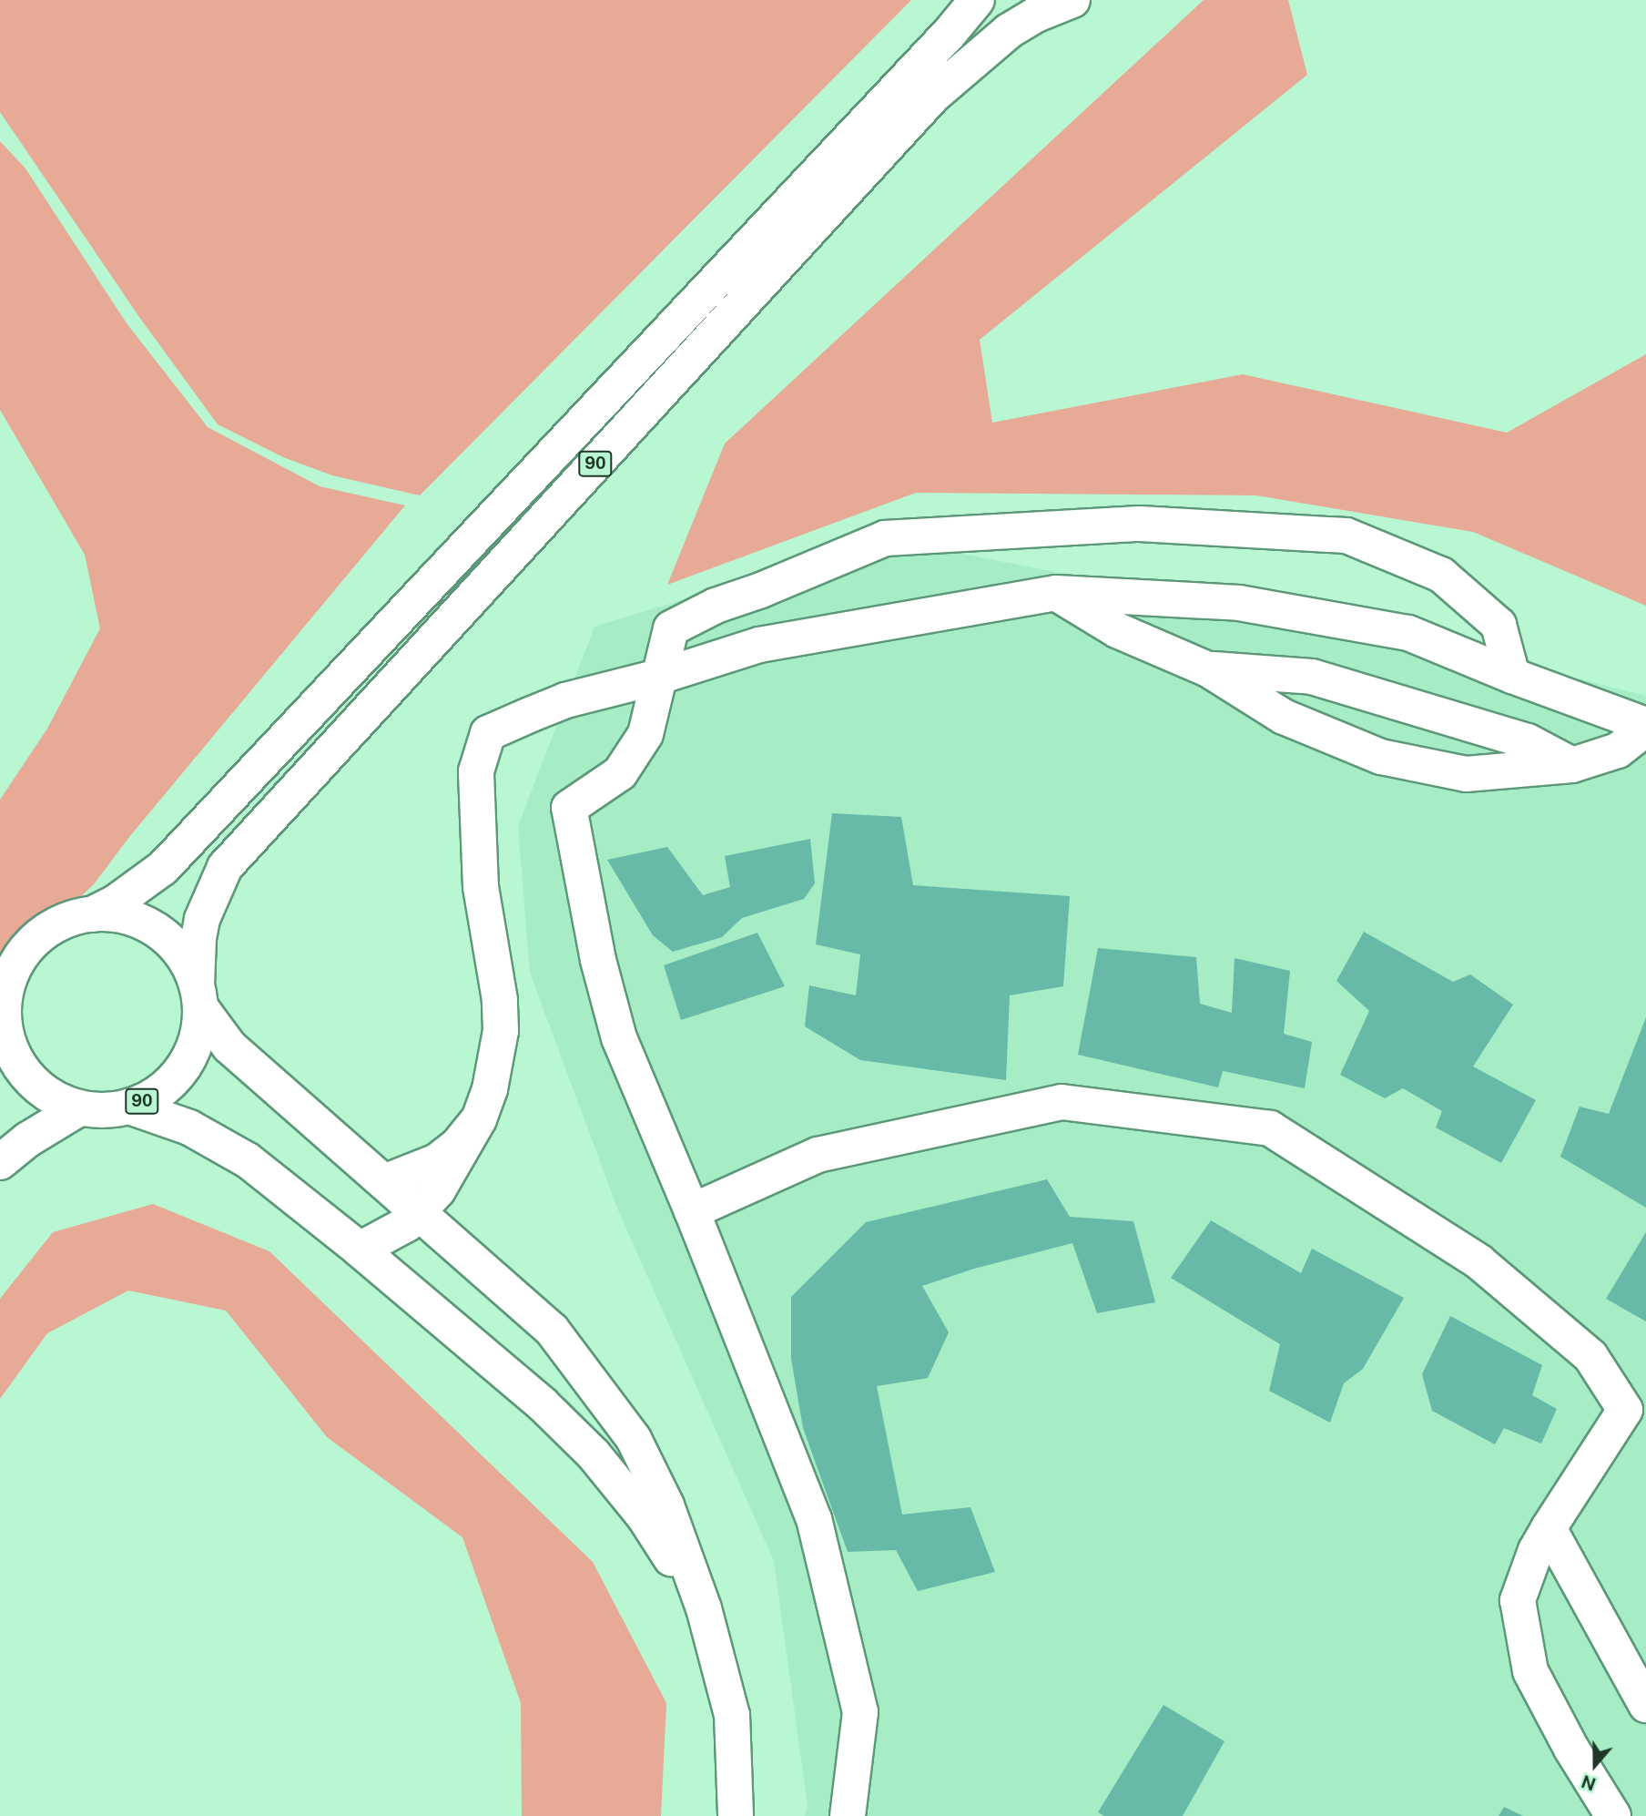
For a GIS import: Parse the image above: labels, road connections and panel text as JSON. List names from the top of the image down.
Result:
{
  "streets": {
    "main road": ["90"]
  },
  "north": "bottom"
}
